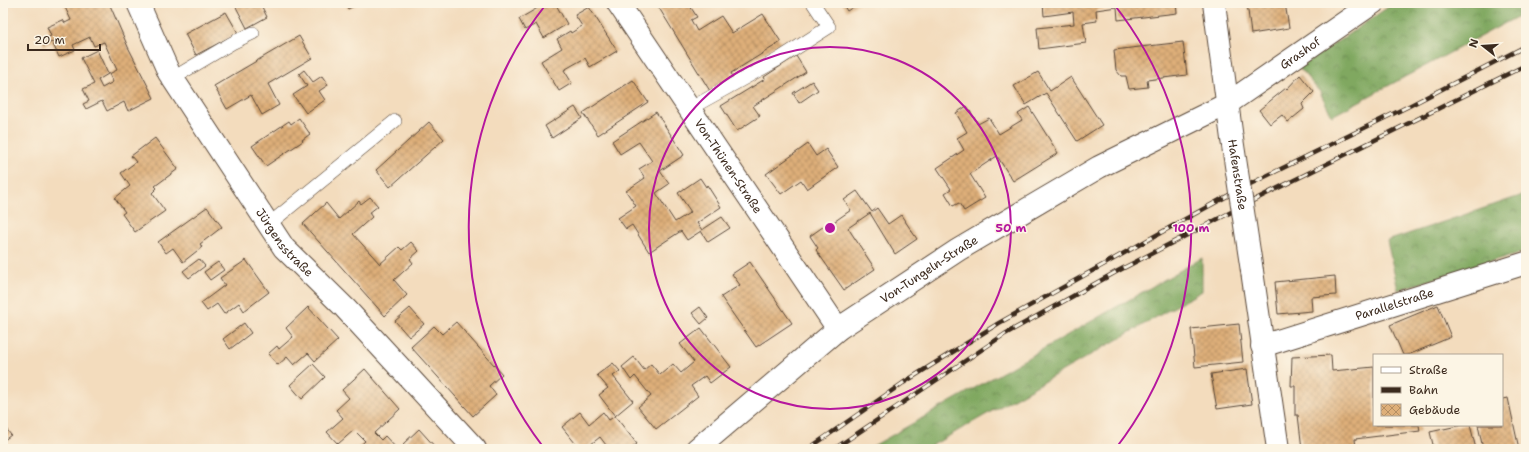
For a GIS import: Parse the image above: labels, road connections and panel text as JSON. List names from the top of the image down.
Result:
{
  "streets": {
    "street": [
      "Grashof",
      "Von-Thünen-Straße",
      "Hafenstraße",
      "Jürgensstraße",
      "Von-Tungeln-Straße",
      "Parallelstraße"
    ]
  },
  "crossings": [
    ["Grashof", "Hafenstraße"],
    ["Grashof", "Von-Tungeln-Straße"],
    ["Von-Thünen-Straße", "Von-Tungeln-Straße"],
    ["Hafenstraße", "Von-Tungeln-Straße"],
    ["Hafenstraße", "Parallelstraße"]
  ],
  "legend": ["Straße", "Bahn", "Gebäude"],
  "scale_bar": "20 m",
  "north": "left",
  "rings": ["50 m", "100 m"]
}
